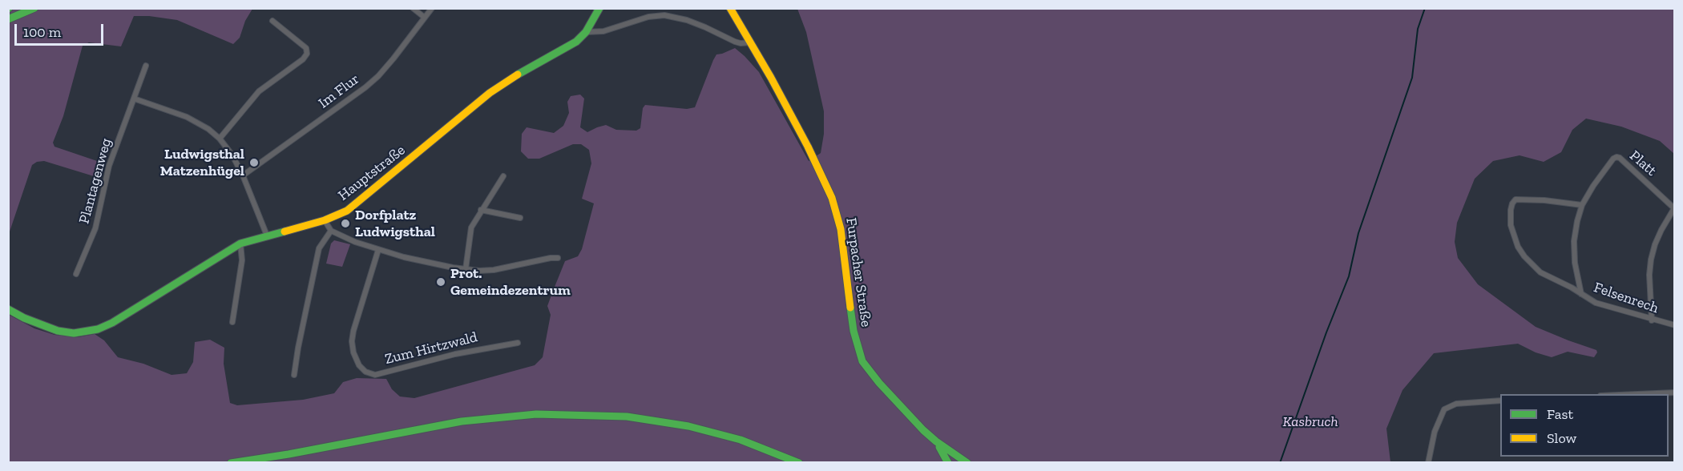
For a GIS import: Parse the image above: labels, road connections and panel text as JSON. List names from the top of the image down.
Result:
{
  "streets": {
    "main road": ["Hauptstraße", "Furpacher Straße"],
    "street": [
      "Im Flur",
      "Platt",
      "Plantagenweg",
      "Felsenrech",
      "Zum Hirtzwald"
    ]
  },
  "crossings": [
    ["Platt", "Felsenrech"]
  ],
  "parks": ["Kasbruch"],
  "places": ["Ludwigsthal Matzenhügel", "Dorfplatz Ludwigsthal", "Prot. Gemeindezentrum"],
  "legend": ["Fast", "Slow"],
  "scale_bar": "100 m"
}
